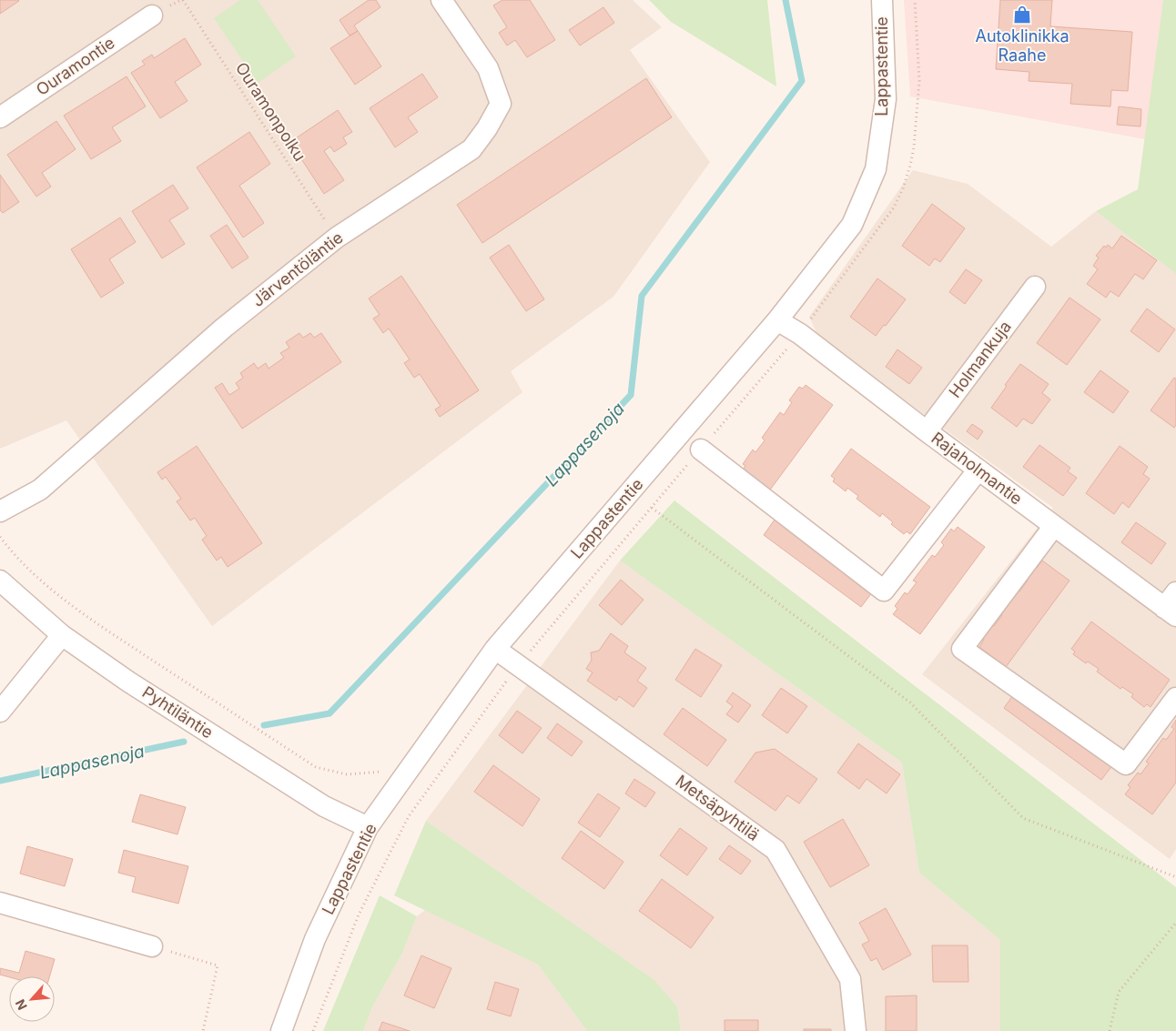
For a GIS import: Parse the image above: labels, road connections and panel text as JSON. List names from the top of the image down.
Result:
{
  "streets": {
    "street": [
      "Ouramontie",
      "Lappastentie",
      "Järventöläntie",
      "Holmankuja",
      "Rajaholmantie",
      "Pyhtiläntie",
      "Metsäpyhtilä"
    ],
    "path": ["Ouramonpolku"]
  },
  "crossings": [
    ["Lappastentie", "Rajaholmantie"],
    ["Lappastentie", "Pyhtiläntie"],
    ["Lappastentie", "Metsäpyhtilä"],
    ["Ouramonpolku", "Järventöläntie"],
    ["Holmankuja", "Rajaholmantie"]
  ],
  "water": ["Lappasenoja"],
  "places": {
    "shop": ["Autoklinikka Raahe"]
  },
  "north": "bottom left"
}
